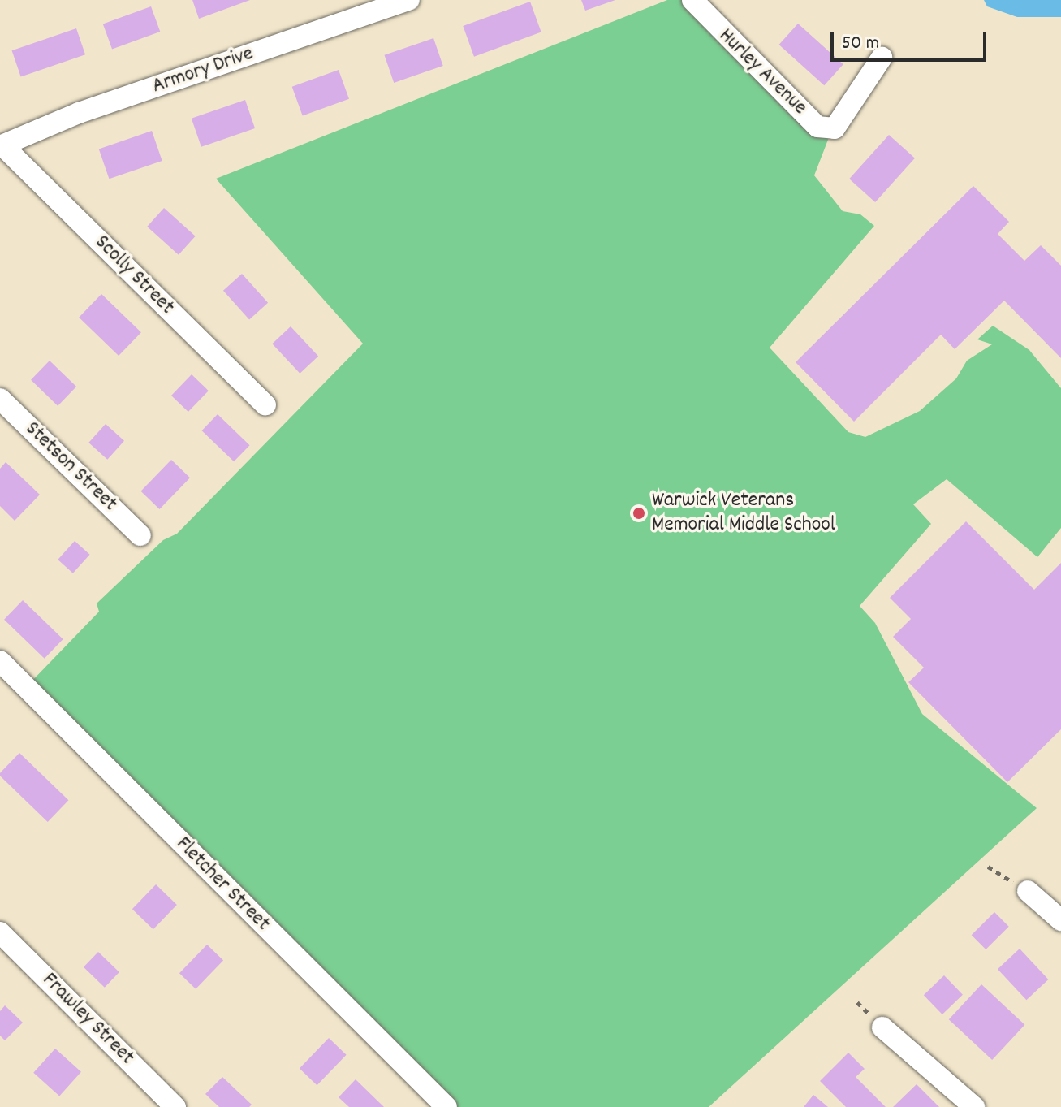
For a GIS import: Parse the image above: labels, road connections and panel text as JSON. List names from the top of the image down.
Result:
{
  "streets": {
    "street": [
      "Armory Drive",
      "Hurley Avenue",
      "Scolly Street",
      "Stetson Street",
      "Fletcher Street",
      "Frawley Street"
    ]
  },
  "crossings": [
    ["Armory Drive", "Scolly Street"]
  ],
  "places": ["Warwick Veterans Memorial Middle School"],
  "scale_bar": "50 m"
}
